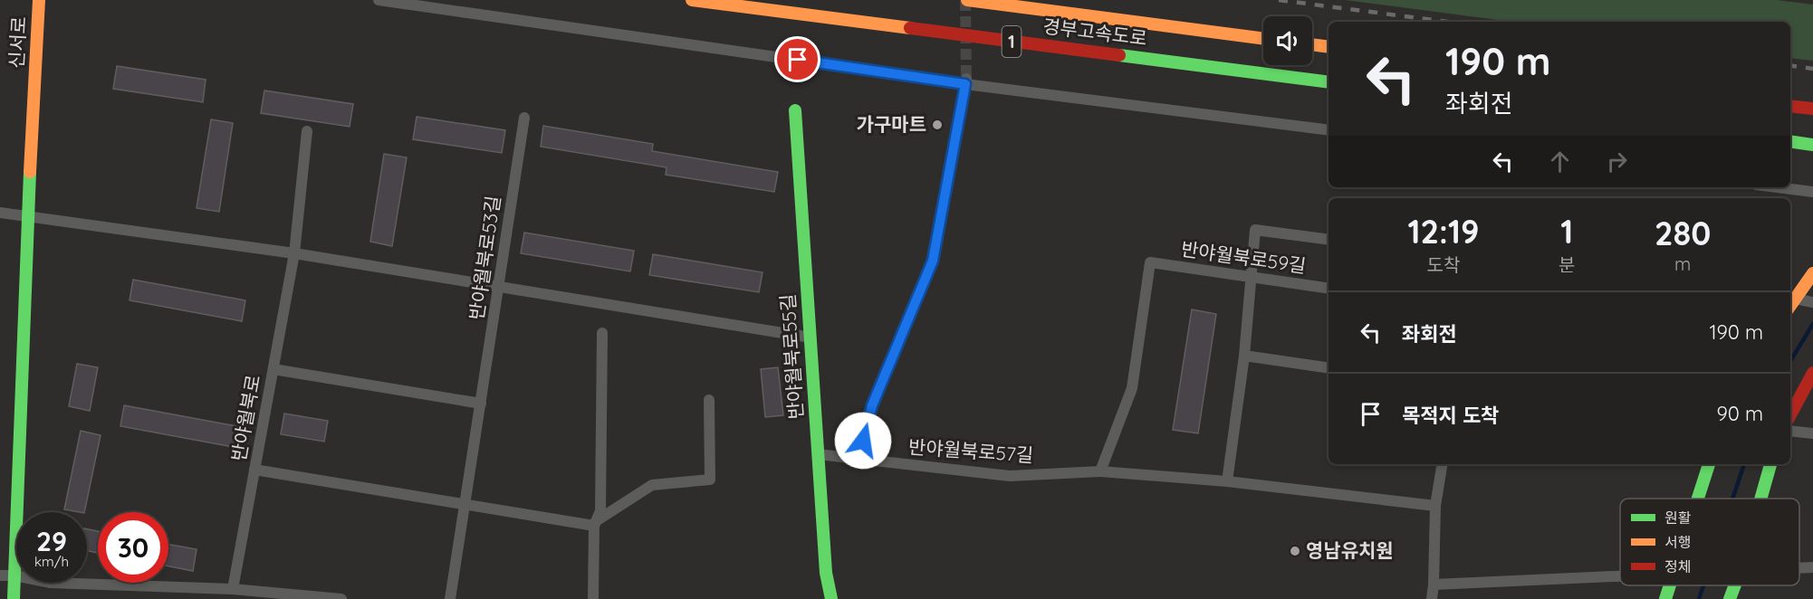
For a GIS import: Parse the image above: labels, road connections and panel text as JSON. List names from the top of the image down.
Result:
{
  "streets": {
    "main road": [
      "경부고속도로",
      "1",
      "신서로",
      "반야월북로55길"
    ],
    "street": [
      "반야월북로53길",
      "반야월북로59길",
      "반야월북로",
      "반야월북로57길"
    ]
  },
  "crossings": [
    ["반야월북로59길", "반야월북로57길"],
    ["반야월북로55길", "반야월북로57길"]
  ],
  "places": ["가구마트", "영남유치원"],
  "legend": ["원활", "서행", "정체"],
  "page": {
    "turn": ["190 m", "좌회전"],
    "eta": [
      "12:19",
      "도착",
      "1",
      "분",
      "280",
      "m"
    ],
    "list": [
      {
        "name": "좌회전",
        "value": "190 m"
      },
      {
        "name": "목적지 도착",
        "value": "90 m"
      }
    ],
    "speed": "29 km/h",
    "limit": "30"
  }
}
